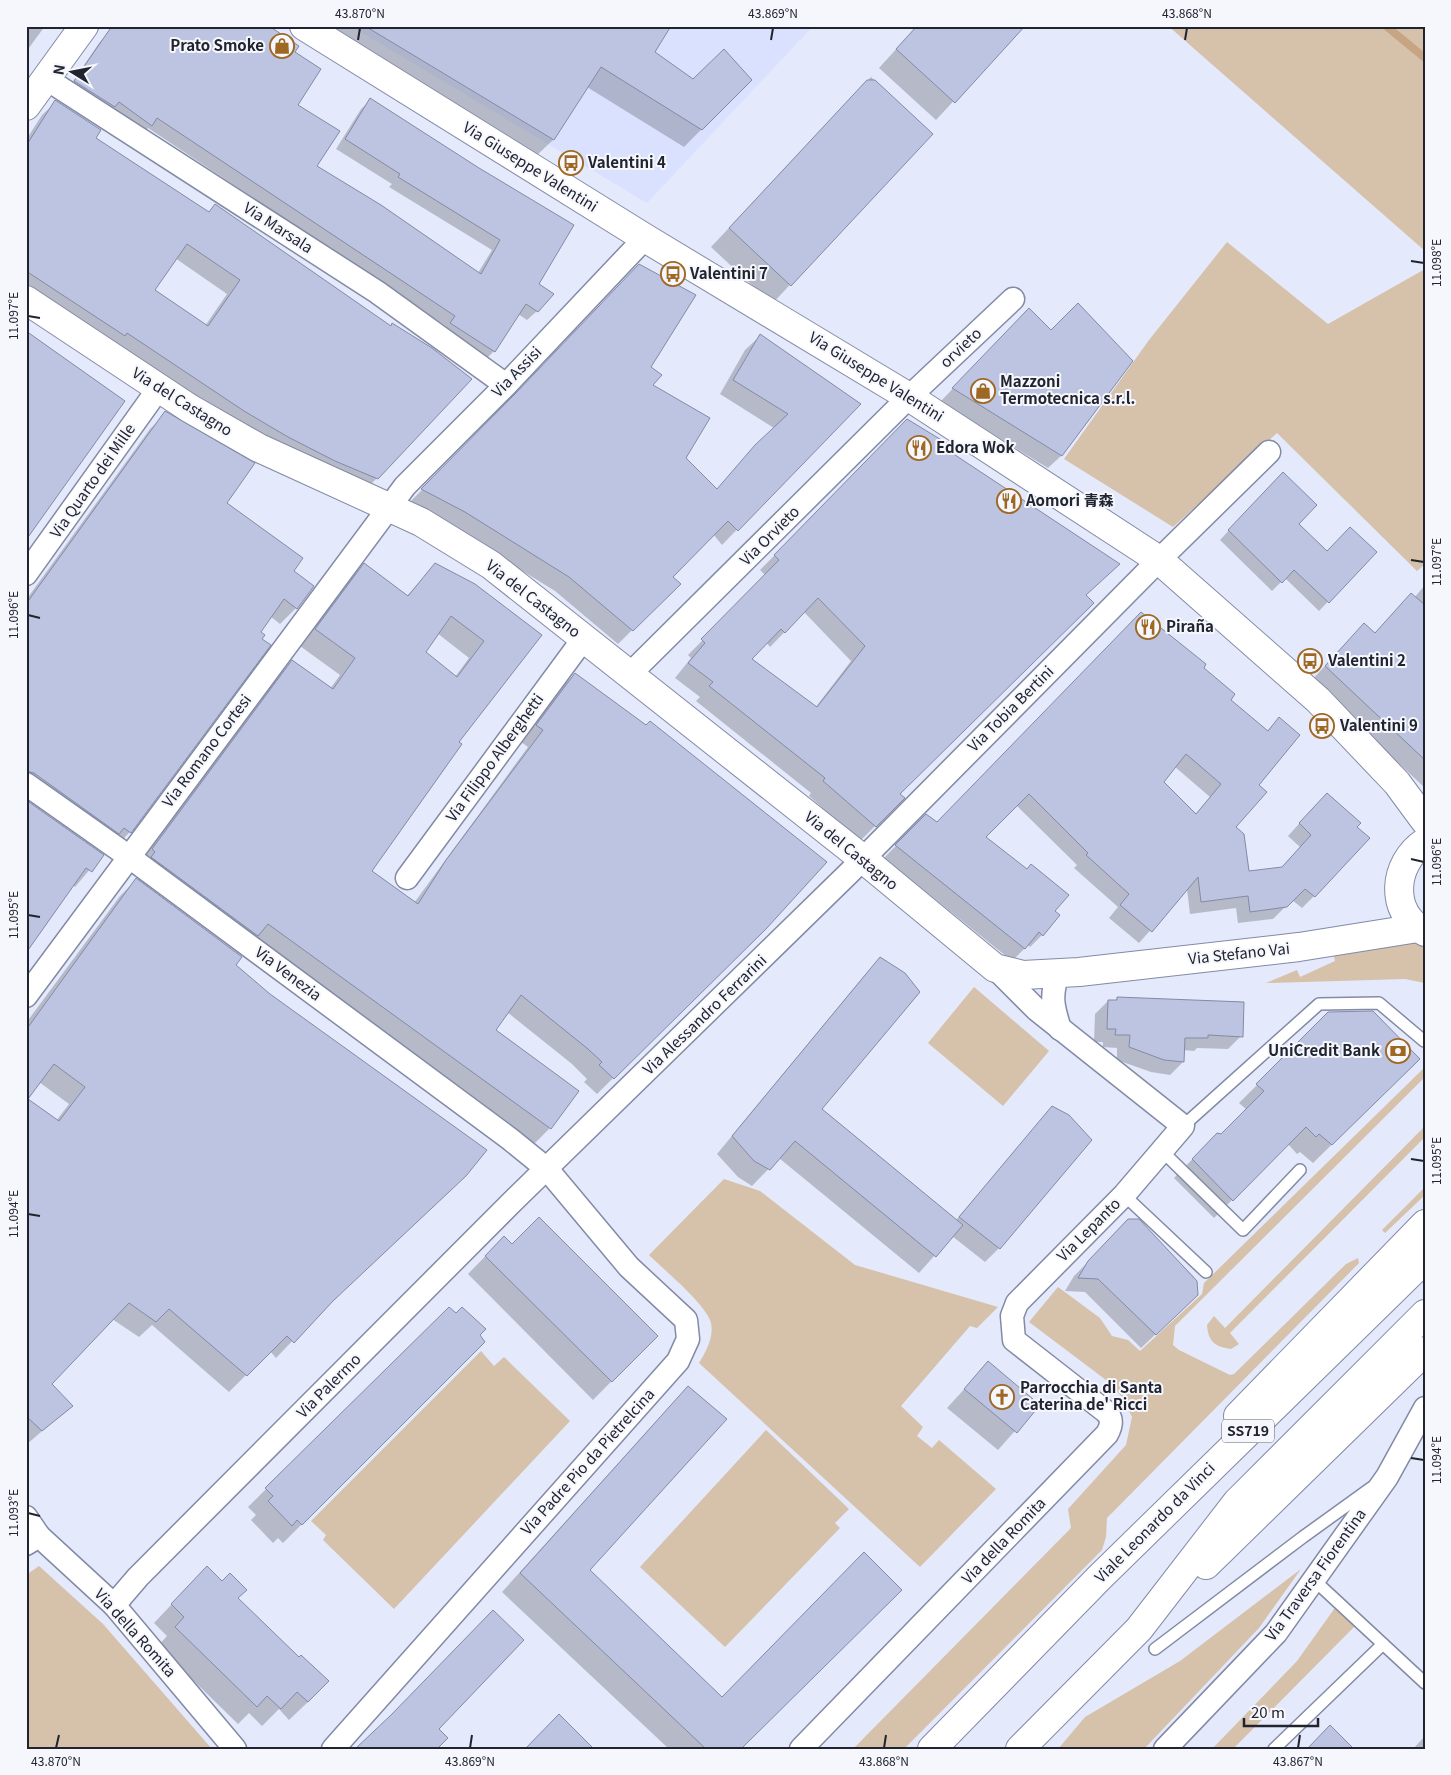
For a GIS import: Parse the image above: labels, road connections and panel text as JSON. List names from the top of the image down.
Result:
{
  "streets": {
    "main road": [
      "Via Giuseppe Valentini",
      "Via del Castagno",
      "Via Stefano Vai",
      "SS719",
      "Viale Leonardo da Vinci"
    ],
    "street": [
      "Via Marsala",
      "orvieto",
      "Via Assisi",
      "Via Quarto dei Mille",
      "Via Orvieto",
      "Via Tobia Bertini",
      "Via Romano Cortesi",
      "Via Filippo Alberghetti",
      "Via Venezia",
      "Via Alessandro Ferrarini",
      "Via Lepanto",
      "Via Palermo",
      "Via Padre Pio da Pietrelcina",
      "Via della Romita",
      "Via Traversa Fiorentina"
    ]
  },
  "crossings": [
    ["Via Giuseppe Valentini", "orvieto"],
    ["Via Giuseppe Valentini", "Via Assisi"],
    ["Via Giuseppe Valentini", "Via Orvieto"],
    ["Via Giuseppe Valentini", "Via Tobia Bertini"],
    ["Via Marsala", "Via Assisi"],
    ["orvieto", "Via Orvieto"],
    ["Via Assisi", "Via del Castagno"],
    ["Via Assisi", "Via Romano Cortesi"],
    ["Via del Castagno", "Via Quarto dei Mille"],
    ["Via del Castagno", "Via Orvieto"],
    ["Via del Castagno", "Via Tobia Bertini"],
    ["Via del Castagno", "Via Romano Cortesi"],
    ["Via del Castagno", "Via Filippo Alberghetti"],
    ["Via del Castagno", "Via Stefano Vai"],
    ["Via del Castagno", "Via Alessandro Ferrarini"],
    ["Via del Castagno", "Via Lepanto"],
    ["Via Tobia Bertini", "Via Alessandro Ferrarini"],
    ["Via Romano Cortesi", "Via Venezia"],
    ["Via Venezia", "Via Alessandro Ferrarini"],
    ["Via Venezia", "Via Palermo"],
    ["Via Venezia", "Via Padre Pio da Pietrelcina"],
    ["Via Alessandro Ferrarini", "Via Palermo"],
    ["Via Alessandro Ferrarini", "Via Padre Pio da Pietrelcina"],
    ["Via Lepanto", "Via della Romita"],
    ["Via Palermo", "Via Padre Pio da Pietrelcina"],
    ["Via Palermo", "Via della Romita"]
  ],
  "places": {
    "shop": ["Prato Smoke", "Mazzoni Termotecnica s.r.l."],
    "bus stop": [
      "Valentini 4",
      "Valentini 7",
      "Valentini 2",
      "Valentini 9"
    ],
    "restaurant": ["Edora Wok", "Aomori 青森", "Piraña"],
    "bank": ["UniCredit Bank"],
    "church": ["Parrocchia di Santa Caterina de' Ricci"]
  },
  "scale_bar": "20 m",
  "north": "left",
  "coordinates": [
    "43.870°N",
    "43.869°N",
    "43.868°N",
    "11.098°E",
    "11.097°E",
    "11.096°E",
    "11.095°E",
    "11.094°E",
    "11.093°E",
    "43.867°N"
  ]
}
